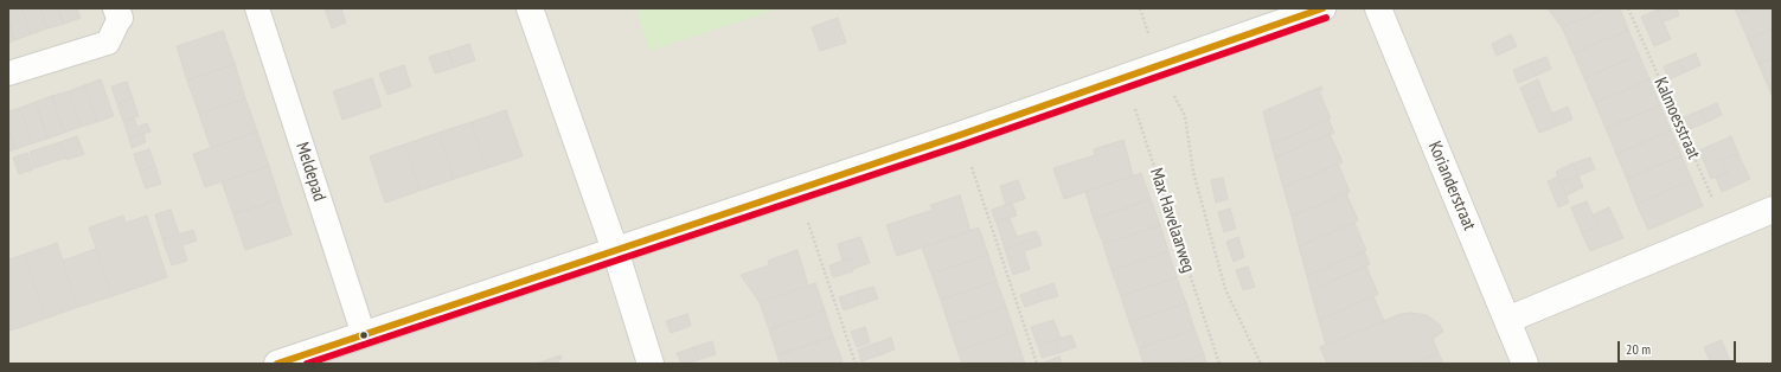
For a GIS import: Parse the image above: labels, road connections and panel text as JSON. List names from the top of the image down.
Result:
{
  "streets": {
    "street": ["Korianderstraat"],
    "lane": ["Meldepad"],
    "path": ["Kalmoesstraat", "Max Havelaarweg"]
  },
  "scale_bar": "20 m"
}
